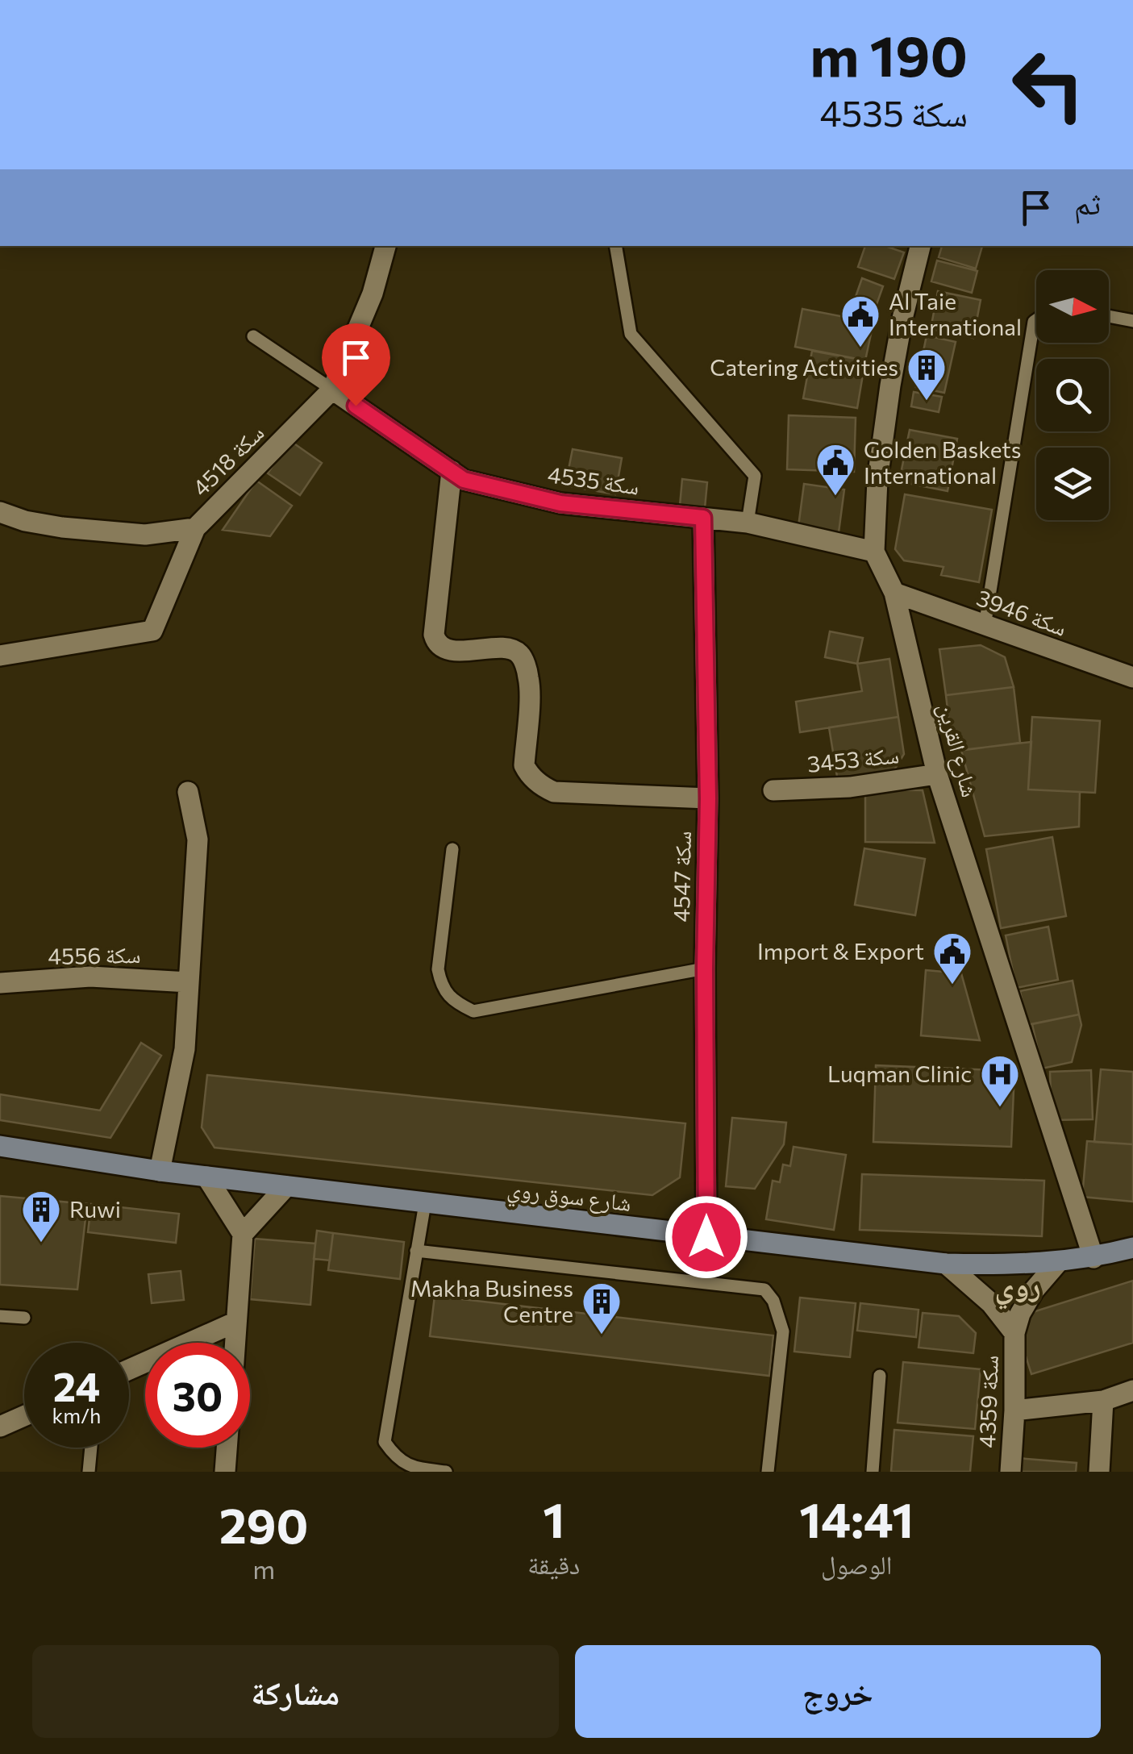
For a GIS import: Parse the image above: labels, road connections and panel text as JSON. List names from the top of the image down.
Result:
{
  "streets": {
    "main road": ["شارع سوق روي"],
    "street": [
      "سكة 4518",
      "سكة 4535",
      "سكة 3946",
      "شارع القرين",
      "سكة 3453",
      "سكة 4547",
      "سكة 4556",
      "سكة 4359"
    ]
  },
  "crossings": [
    ["سكة 4518", "سكة 4535"],
    ["سكة 4535", "شارع القرين"],
    ["سكة 4535", "سكة 4547"],
    ["سكة 3946", "شارع القرين"],
    ["شارع القرين", "سكة 3453"],
    ["شارع القرين", "شارع سوق روي"],
    ["سكة 4547", "شارع سوق روي"]
  ],
  "districts": ["روي"],
  "places": {
    "public building": ["Al Taie International", "Golden Baskets International", "Import & Export"],
    "building": ["Catering Activities", "Ruwi", "Makha Business Centre"],
    "hospital": ["Luqman Clinic"]
  },
  "north": "right",
  "page": {
    "turn": ["190 m", "سكة 4535"],
    "then": "ثم",
    "speed": "24 km/h",
    "limit": "30",
    "eta": [
      "14:41",
      "الوصول",
      "1",
      "دقيقة",
      "290",
      "m"
    ],
    "buttons": ["خروج", "مشاركة"]
  }
}
